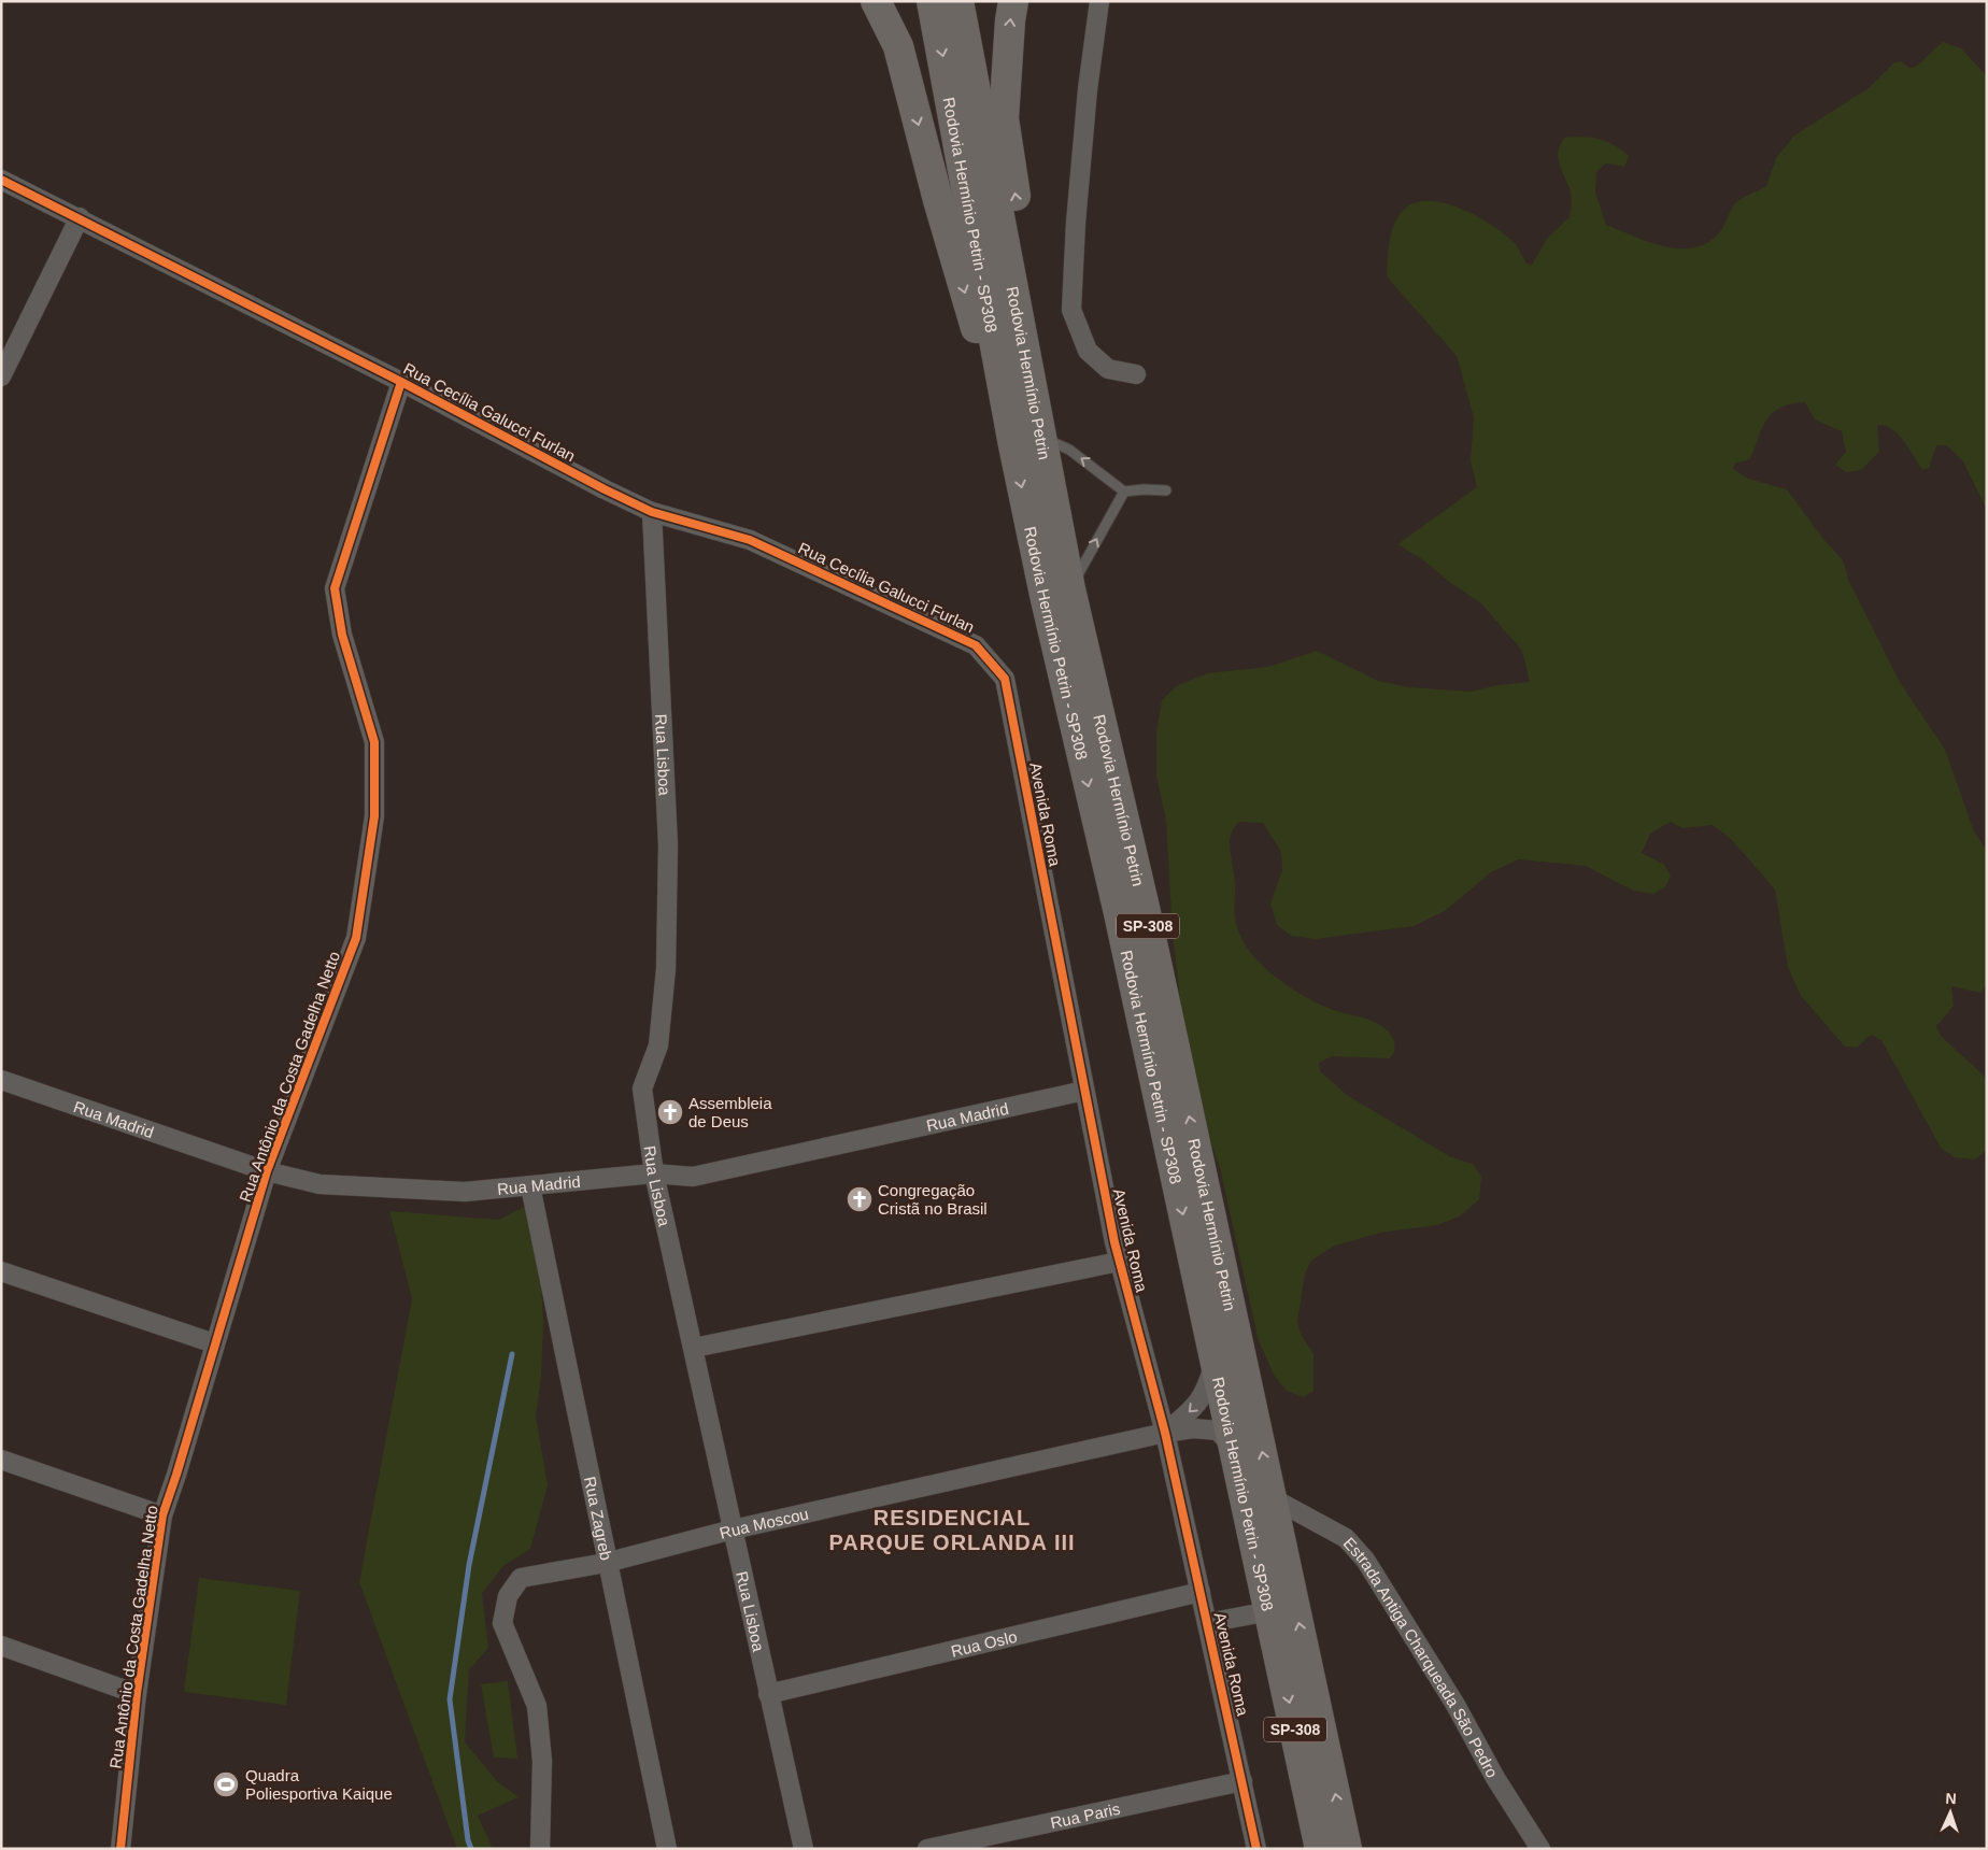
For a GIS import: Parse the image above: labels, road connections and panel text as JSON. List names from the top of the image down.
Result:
{
  "streets": {
    "main road": ["Rodovia Hermínio Petrin - SP308", "Rodovia Hermínio Petrin", "SP-308"],
    "street": [
      "Rua Cecília Galucci Furlan",
      "Rua Lisboa",
      "Avenida Roma",
      "Rua Antônio da Costa Gadelha Netto",
      "Rua Madrid",
      "Rua Zagreb",
      "Rua Moscou",
      "Rua Oslo",
      "Estrada Antiga Charqueada São Pedro",
      "Rua Paris"
    ]
  },
  "crossings": [
    ["Rodovia Hermínio Petrin - SP308", "Rua Moscou"],
    ["Rodovia Hermínio Petrin", "Estrada Antiga Charqueada São Pedro"],
    ["Rua Cecília Galucci Furlan", "Rua Lisboa"],
    ["Rua Cecília Galucci Furlan", "Avenida Roma"],
    ["Rua Cecília Galucci Furlan", "Rua Antônio da Costa Gadelha Netto"],
    ["Rua Lisboa", "Rua Madrid"],
    ["Rua Lisboa", "Rua Moscou"],
    ["Rua Lisboa", "Rua Oslo"],
    ["Avenida Roma", "Rua Madrid"],
    ["Avenida Roma", "Rua Moscou"],
    ["Avenida Roma", "Rua Oslo"],
    ["Avenida Roma", "Rua Paris"],
    ["Rua Antônio da Costa Gadelha Netto", "Rua Madrid"],
    ["Rua Madrid", "Rua Zagreb"],
    ["Rua Zagreb", "Rua Moscou"]
  ],
  "one_way": ["Rodovia Hermínio Petrin"],
  "districts": ["RESIDENCIAL PARQUE ORLANDA III"],
  "places": {
    "church": ["Assembleia de Deus", "Congregação Cristã no Brasil"],
    "sports": ["Quadra Poliesportiva Kaique"]
  },
  "north": "top"
}
